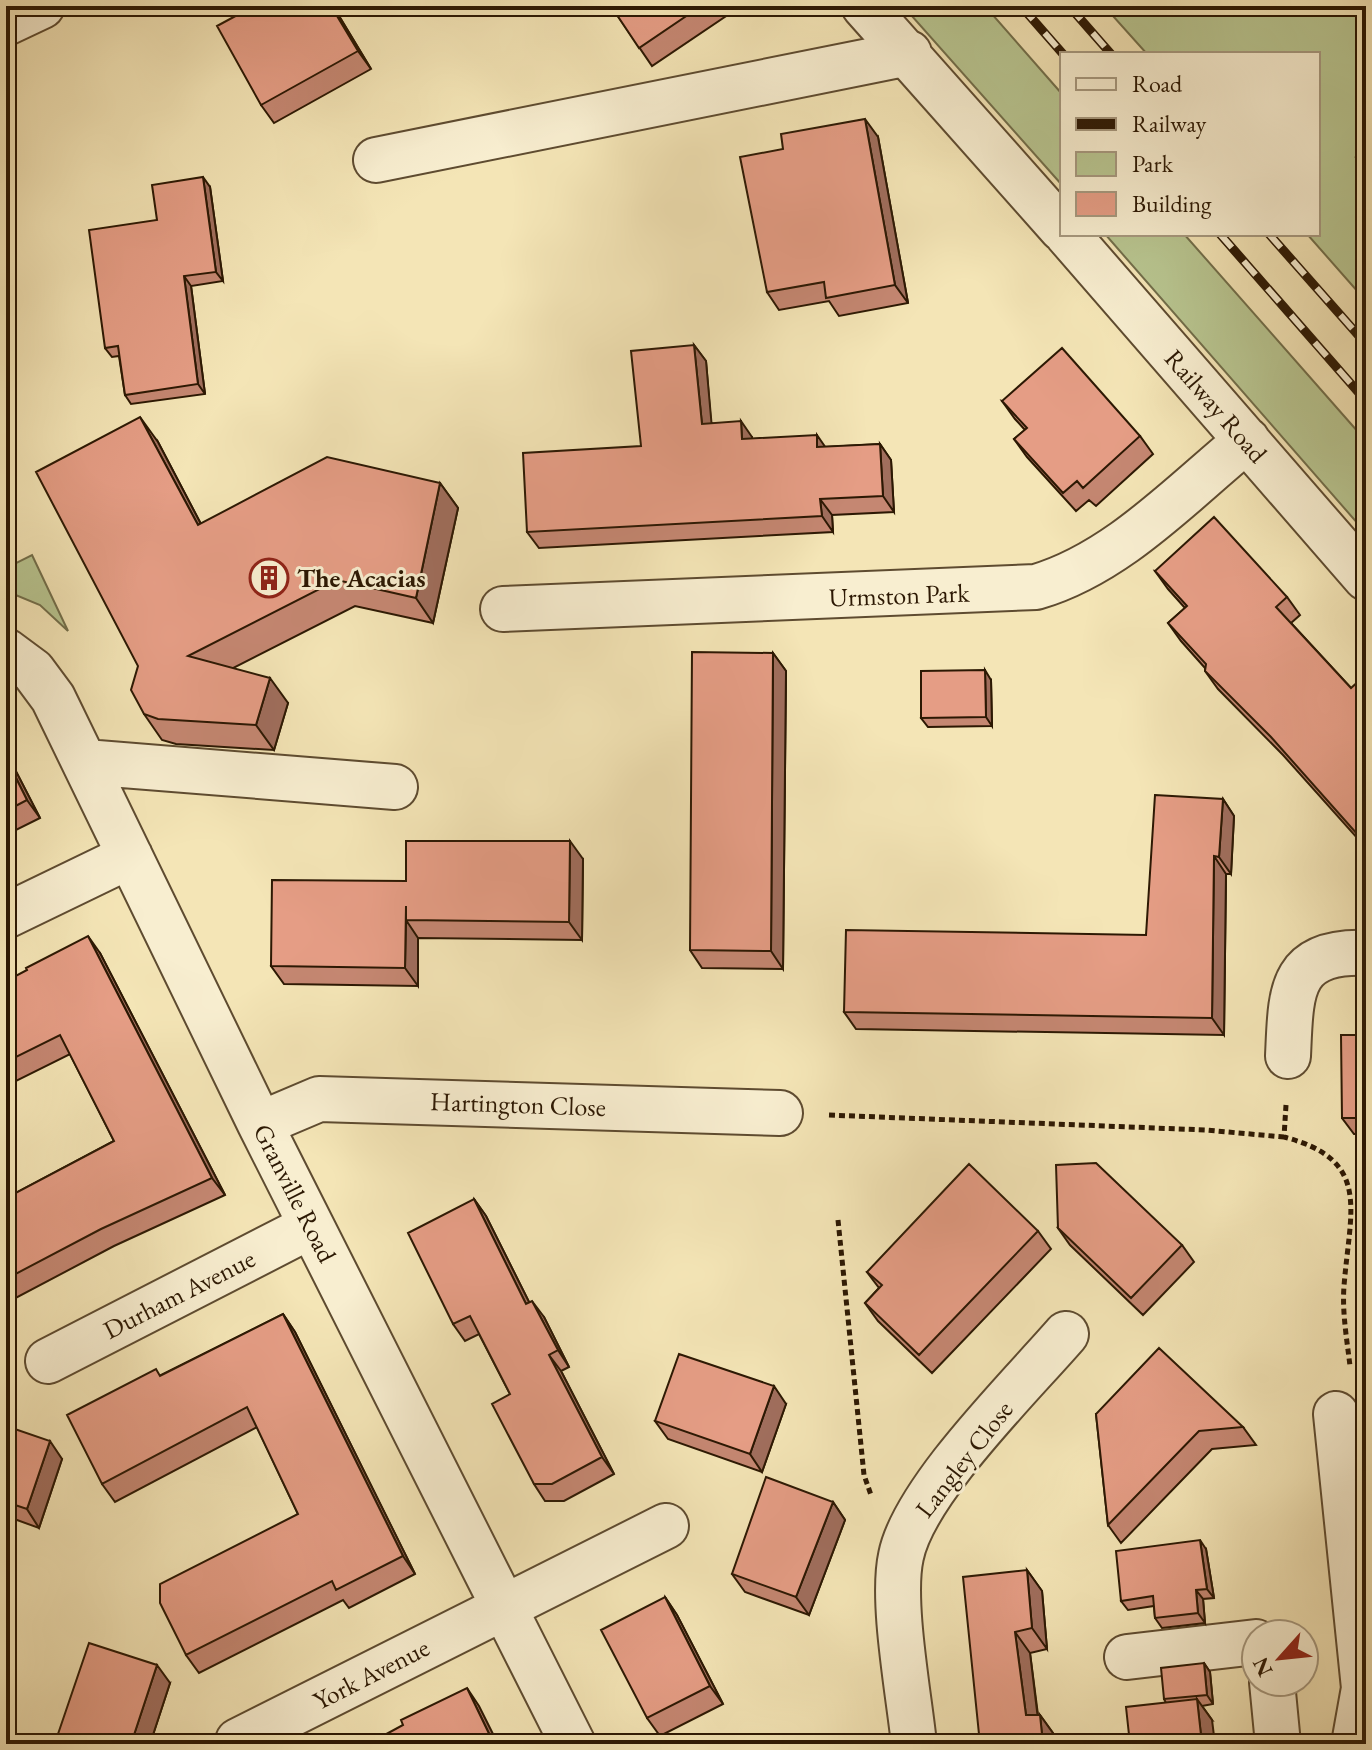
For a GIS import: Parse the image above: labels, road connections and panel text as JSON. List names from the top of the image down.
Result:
{
  "streets": {
    "street": [
      "Railway Road",
      "Urmston Park",
      "Hartington Close",
      "Granville Road",
      "Durham Avenue",
      "Langley Close",
      "York Avenue"
    ]
  },
  "crossings": [
    ["Railway Road", "Urmston Park"],
    ["Hartington Close", "Granville Road"],
    ["Granville Road", "Durham Avenue"],
    ["Granville Road", "York Avenue"]
  ],
  "places": {
    "building": ["The Acacias"]
  },
  "legend": [
    "Road",
    "Railway",
    "Park",
    "Building"
  ],
  "north": "bottom left"
}
